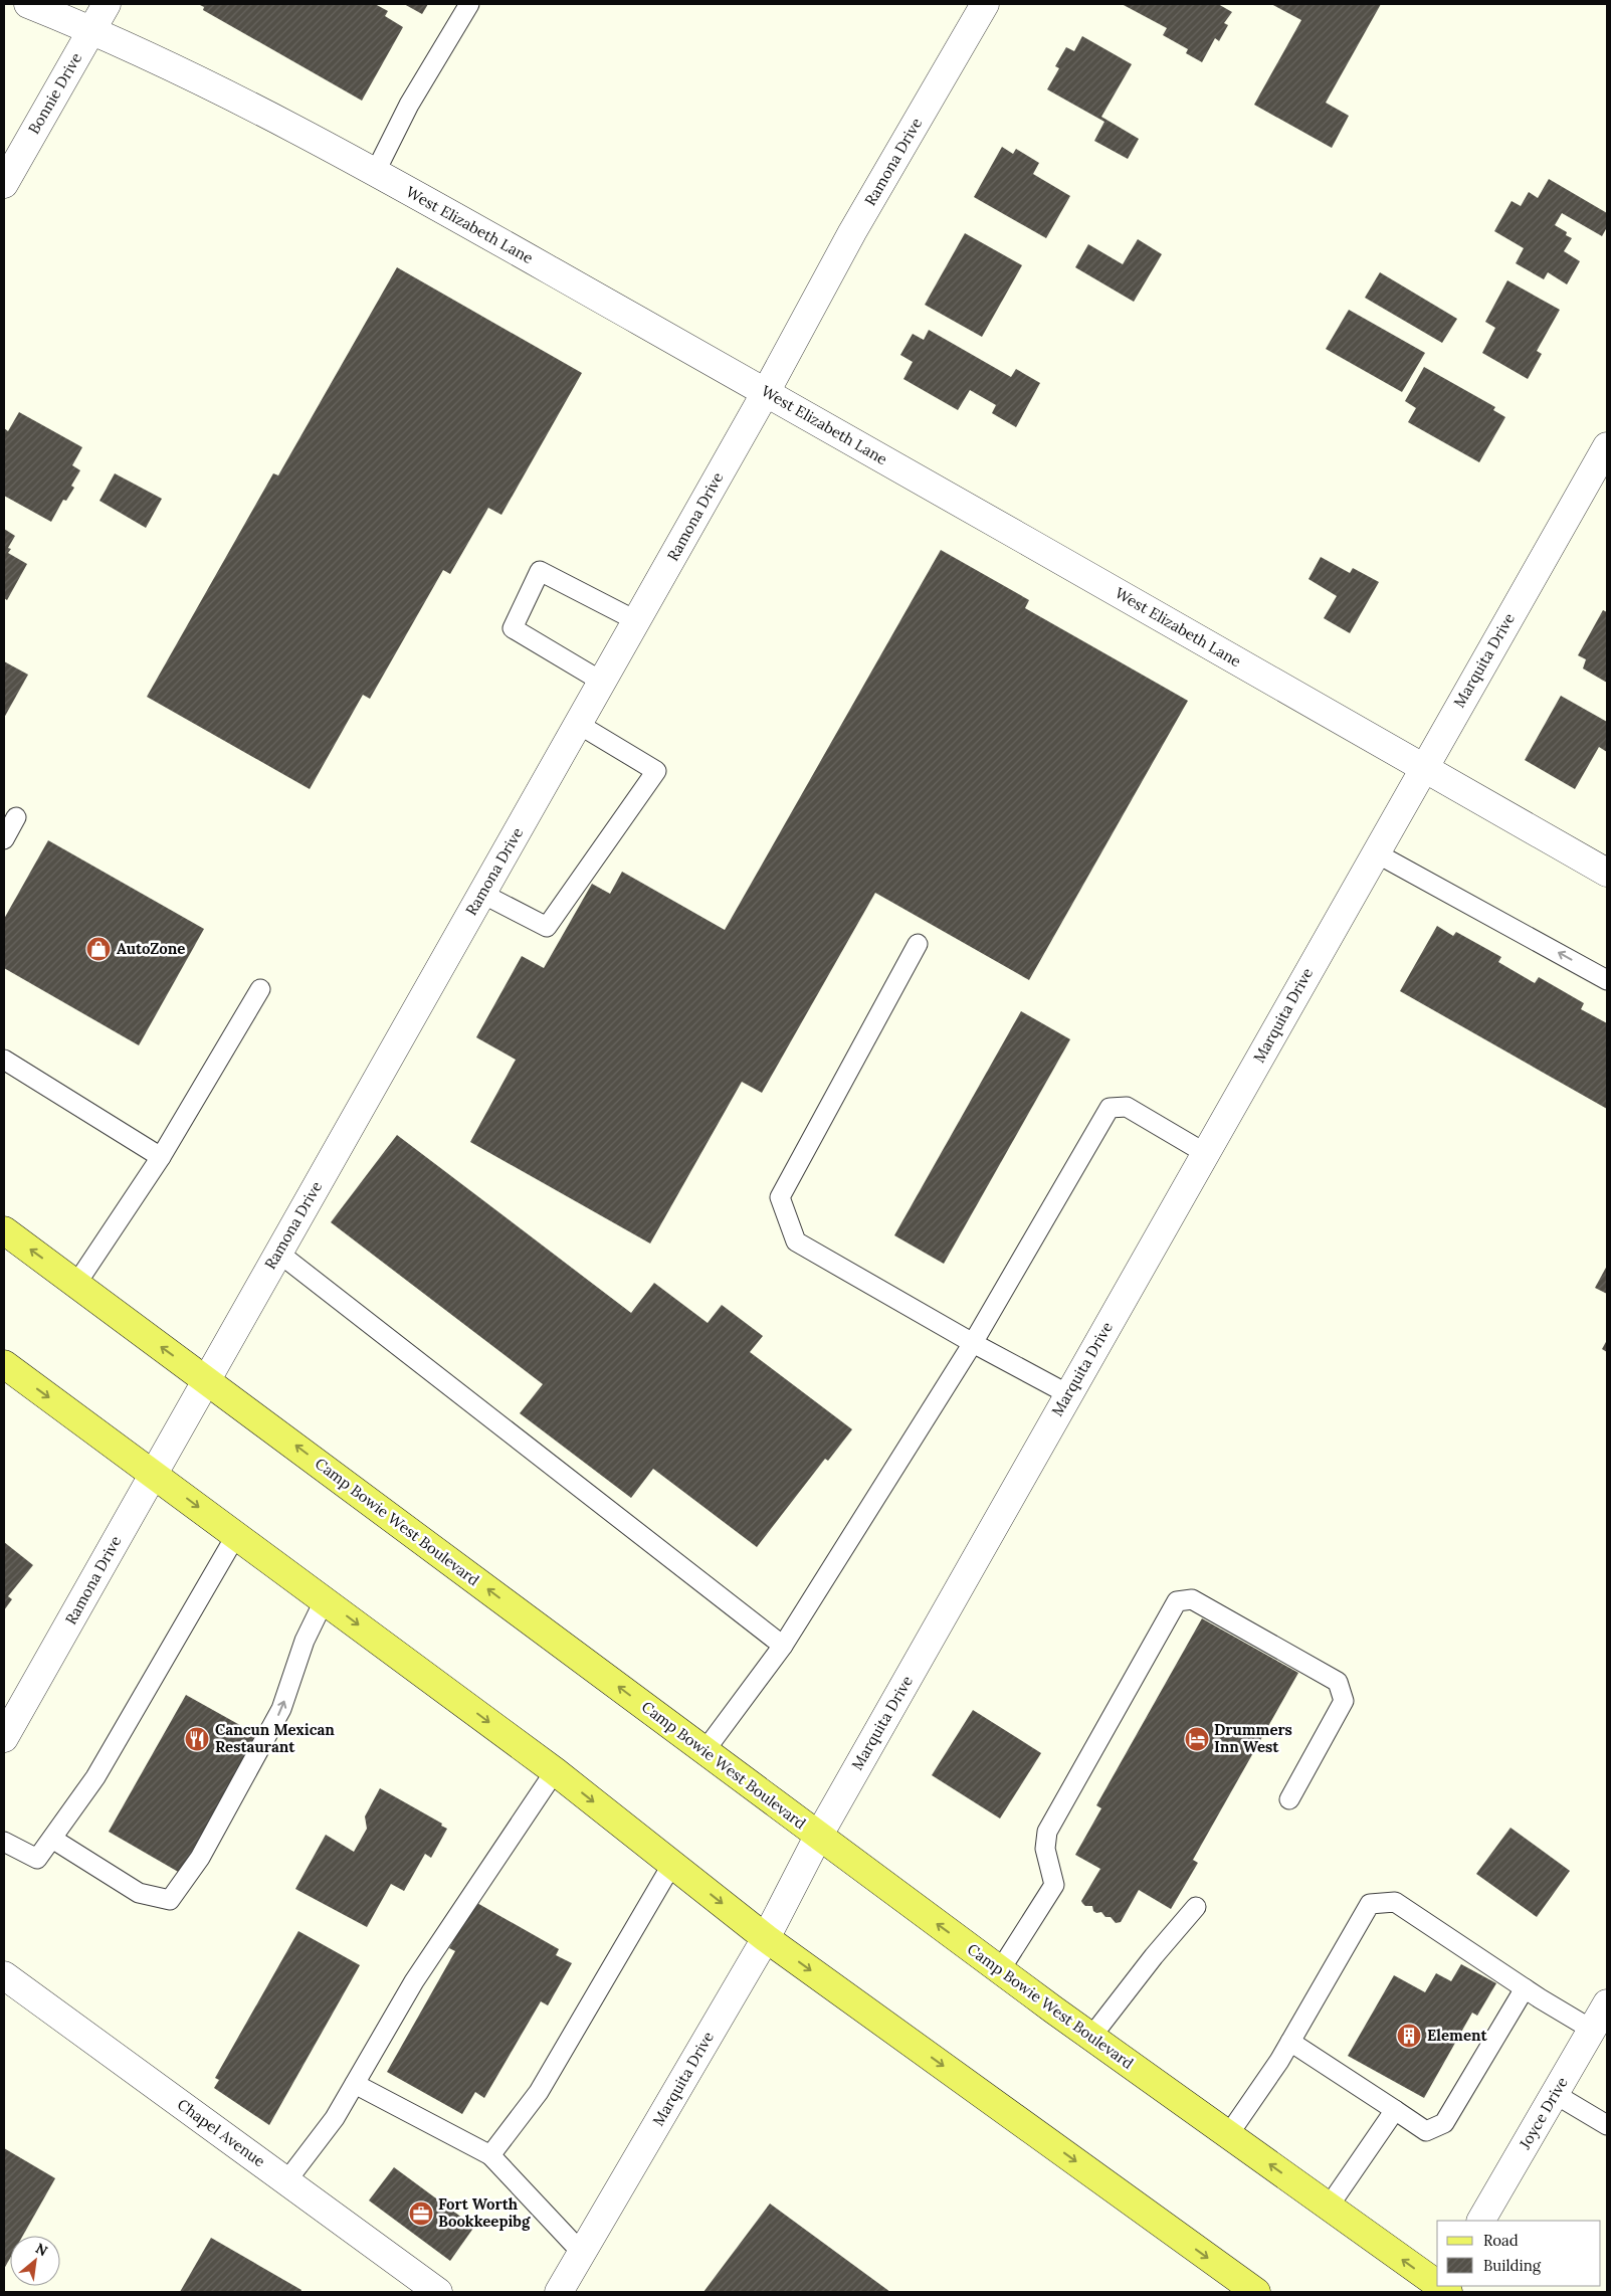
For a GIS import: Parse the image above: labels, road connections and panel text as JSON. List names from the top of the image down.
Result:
{
  "streets": {
    "main road": ["Camp Bowie West Boulevard"],
    "street": [
      "Bonnie Drive",
      "Ramona Drive",
      "West Elizabeth Lane",
      "Marquita Drive",
      "Joyce Drive",
      "Chapel Avenue"
    ]
  },
  "crossings": [
    ["Bonnie Drive", "West Elizabeth Lane"],
    ["Ramona Drive", "West Elizabeth Lane"],
    ["Ramona Drive", "Camp Bowie West Boulevard"],
    ["West Elizabeth Lane", "Marquita Drive"],
    ["Marquita Drive", "Camp Bowie West Boulevard"]
  ],
  "places": {
    "shop": ["AutoZone"],
    "restaurant": ["Cancun Mexican Restaurant"],
    "hotel": ["Drummers Inn West"],
    "building": ["Element"],
    "office": ["Fort Worth Bookkeepibg"]
  },
  "legend": ["Road", "Building"],
  "north": "top right"
}
